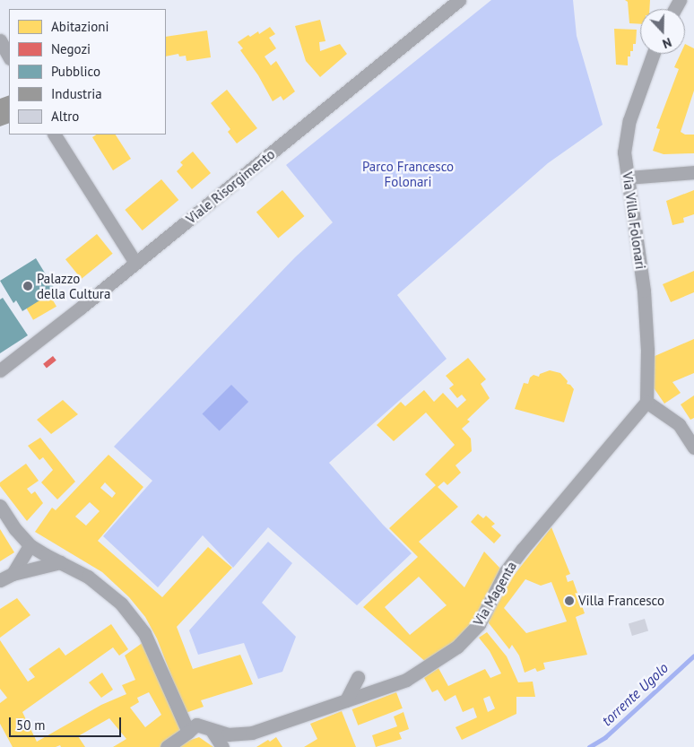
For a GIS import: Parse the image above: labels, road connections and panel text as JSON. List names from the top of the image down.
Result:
{
  "streets": {
    "street": ["Viale Risorgimento", "Via Villa Folonari", "Via Magenta"]
  },
  "crossings": [
    ["Via Villa Folonari", "Via Magenta"]
  ],
  "water": ["torrente Ugolo"],
  "parks": ["Parco Francesco Folonari"],
  "places": ["Palazzo della Cultura", "Villa Francesco"],
  "legend": [
    "Abitazioni",
    "Negozi",
    "Pubblico",
    "Industria",
    "Altro"
  ],
  "scale_bar": "50 m",
  "north": "bottom"
}
